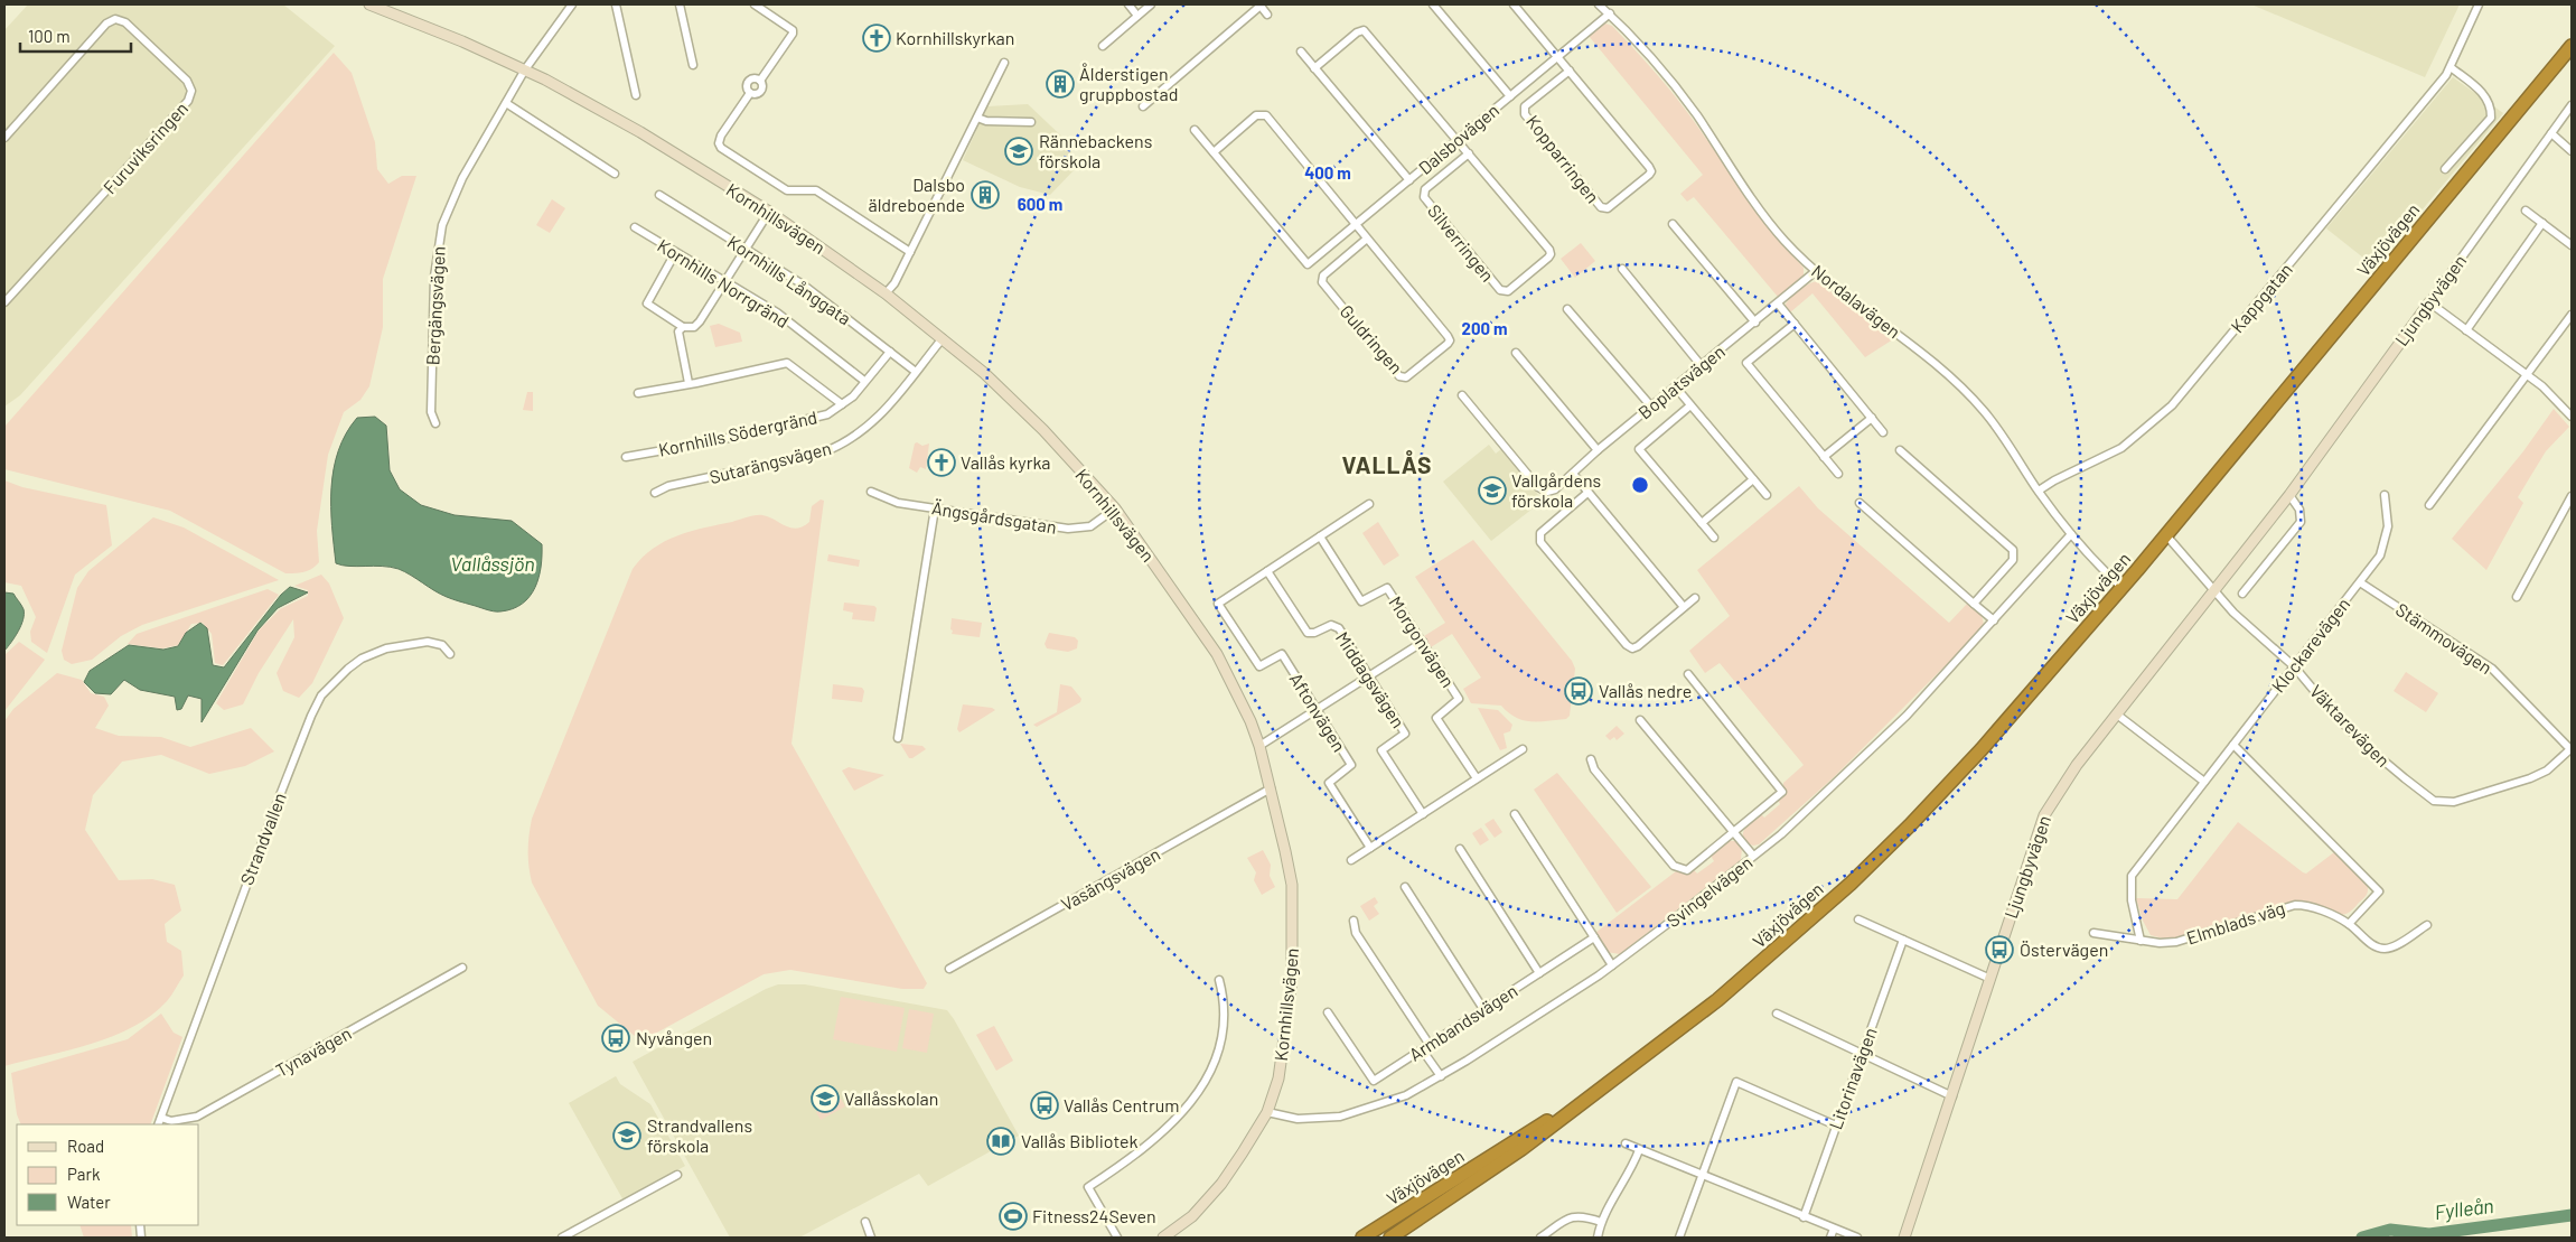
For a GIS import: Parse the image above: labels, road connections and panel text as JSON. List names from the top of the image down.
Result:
{
  "streets": {
    "highway": ["Växjövägen"],
    "street": [
      "Dalsbovägen",
      "Furuviksringen",
      "Kopparringen",
      "Kornhillsvägen",
      "Silverringen",
      "Kornhills Långgata",
      "Kornhills Norrgränd",
      "Kappgatan",
      "Ljungbyvägen",
      "Nordalavägen",
      "Bergängsvägen",
      "Guldringen",
      "Boplatsvägen",
      "Kornhills Södergränd",
      "Sutarängsvägen",
      "Ängsgårdsgatan",
      "Stämmovägen",
      "Morgonvägen",
      "Klockarevägen",
      "Middagsvägen",
      "Aftonvägen",
      "Väktarevägen",
      "Strandvallen",
      "Vasängsvägen",
      "Svingelvägen",
      "Elmblads väg",
      "Armbandsvägen",
      "Tynavägen",
      "Litorinavägen"
    ]
  },
  "crossings": [
    ["Dalsbovägen", "Kopparringen"],
    ["Dalsbovägen", "Silverringen"],
    ["Dalsbovägen", "Nordalavägen"],
    ["Dalsbovägen", "Guldringen"],
    ["Kornhillsvägen", "Bergängsvägen"],
    ["Kornhillsvägen", "Sutarängsvägen"],
    ["Kornhillsvägen", "Ängsgårdsgatan"],
    ["Kornhillsvägen", "Vasängsvägen"],
    ["Kornhillsvägen", "Svingelvägen"],
    ["Växjövägen", "Nordalavägen"],
    ["Växjövägen", "Väktarevägen"],
    ["Kornhills Långgata", "Kornhills Södergränd"],
    ["Kornhills Långgata", "Sutarängsvägen"],
    ["Kornhills Norrgränd", "Kornhills Södergränd"],
    ["Kappgatan", "Nordalavägen"],
    ["Ljungbyvägen", "Väktarevägen"],
    ["Nordalavägen", "Boplatsvägen"],
    ["Nordalavägen", "Svingelvägen"],
    ["Stämmovägen", "Klockarevägen"],
    ["Stämmovägen", "Väktarevägen"],
    ["Klockarevägen", "Väktarevägen"],
    ["Klockarevägen", "Elmblads väg"],
    ["Middagsvägen", "Aftonvägen"],
    ["Strandvallen", "Tynavägen"]
  ],
  "districts": ["VALLÅS"],
  "water": ["Vallåssjön", "Fylleån"],
  "places": {
    "church": ["Kornhillskyrkan", "Vallås kyrka"],
    "building": ["Ålderstigen gruppbostad", "Dalsbo äldreboende"],
    "school or university": [
      "Rännebackens förskola",
      "Vallgårdens förskola",
      "Vallåsskolan",
      "Strandvallens förskola"
    ],
    "bus stop": [
      "Vallås nedre",
      "Östervägen",
      "Nyvången",
      "Vallås Centrum"
    ],
    "library": ["Vallås Bibliotek"],
    "sports": ["Fitness24Seven"]
  },
  "legend": ["Road", "Park", "Water"],
  "scale_bar": "100 m",
  "rings": ["400 m", "600 m", "200 m"]
}
